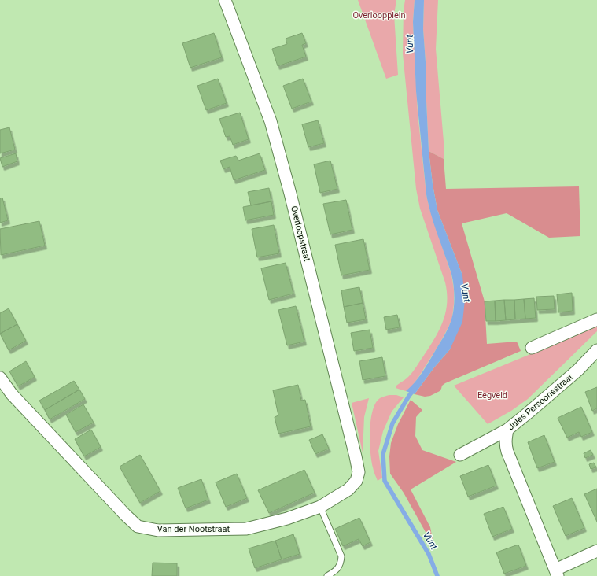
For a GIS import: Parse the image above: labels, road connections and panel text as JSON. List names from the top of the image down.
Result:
{
  "streets": {
    "street": ["Overloopstraat", "Jules Persoonsstraat", "Van der Nootstraat"]
  },
  "crossings": [
    ["Overloopstraat", "Van der Nootstraat"]
  ],
  "water": ["Vunt"],
  "parks": ["Overloopplein", "Eegveld"]
}
